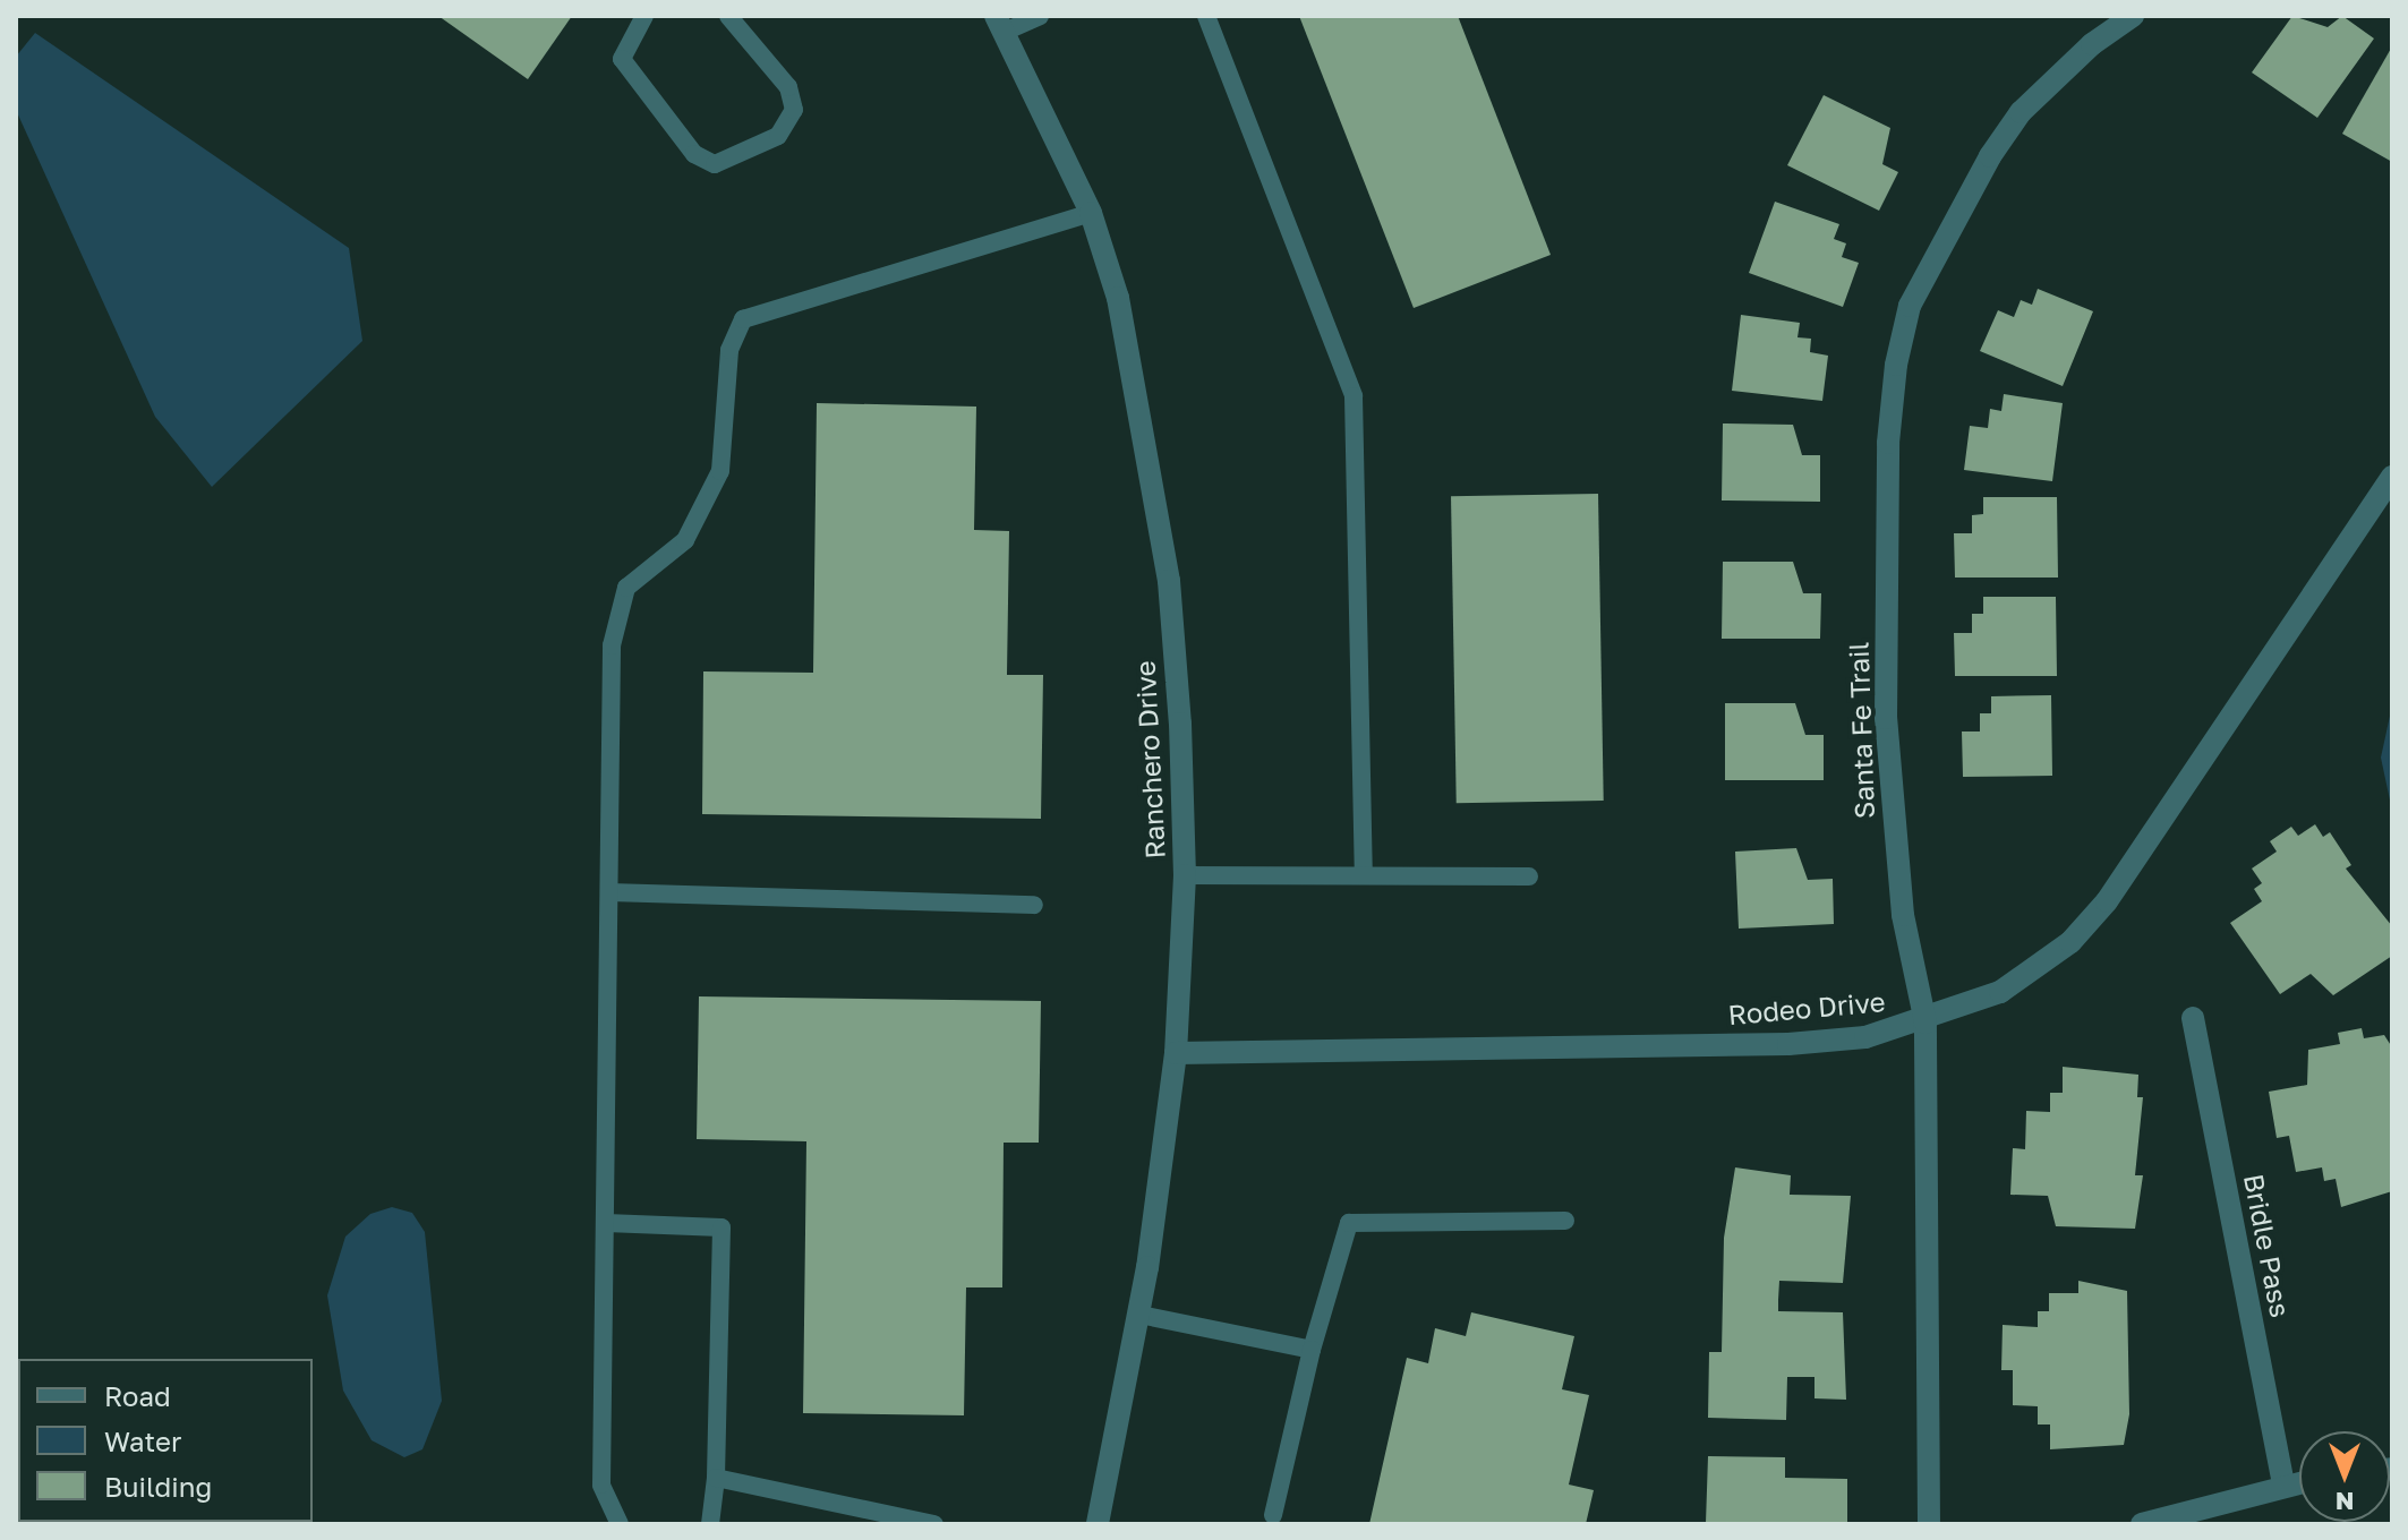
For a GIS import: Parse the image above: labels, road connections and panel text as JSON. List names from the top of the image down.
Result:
{
  "streets": {
    "street": [
      "Santa Fe Trail",
      "Ranchero Drive",
      "Rodeo Drive",
      "Bridle Pass"
    ]
  },
  "crossings": [
    ["Santa Fe Trail", "Rodeo Drive"],
    ["Ranchero Drive", "Rodeo Drive"]
  ],
  "legend": ["Road", "Water", "Building"],
  "north": "bottom"
}
